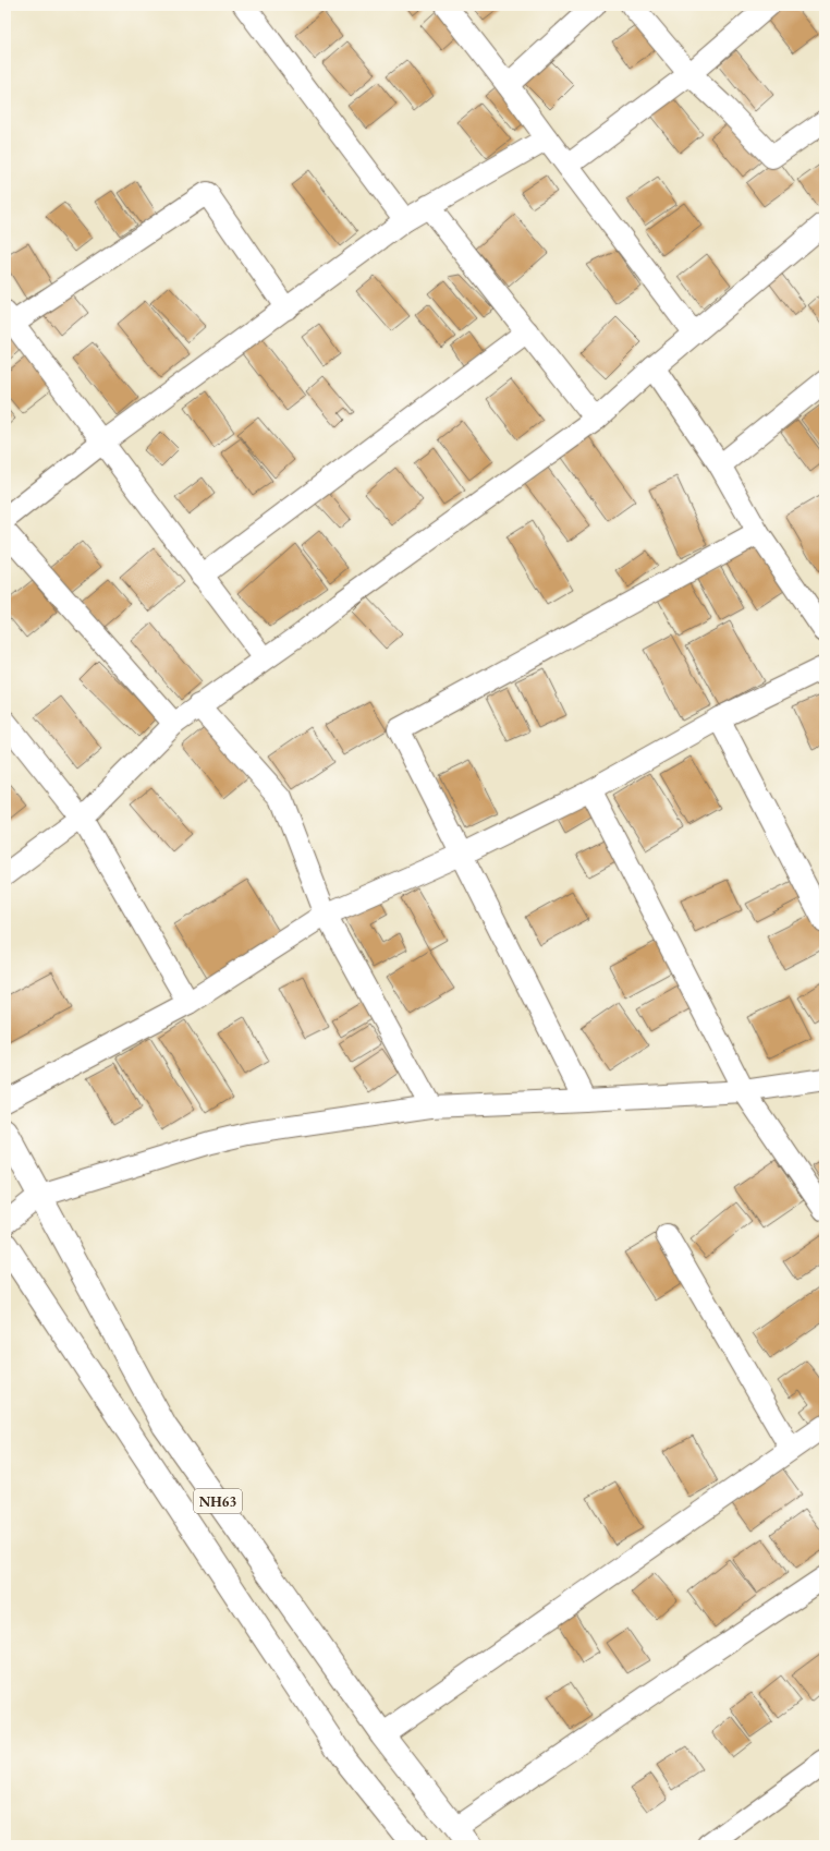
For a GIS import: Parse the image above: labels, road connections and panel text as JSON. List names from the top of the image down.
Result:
{
  "streets": {
    "highway": ["NH63"]
  }
}
